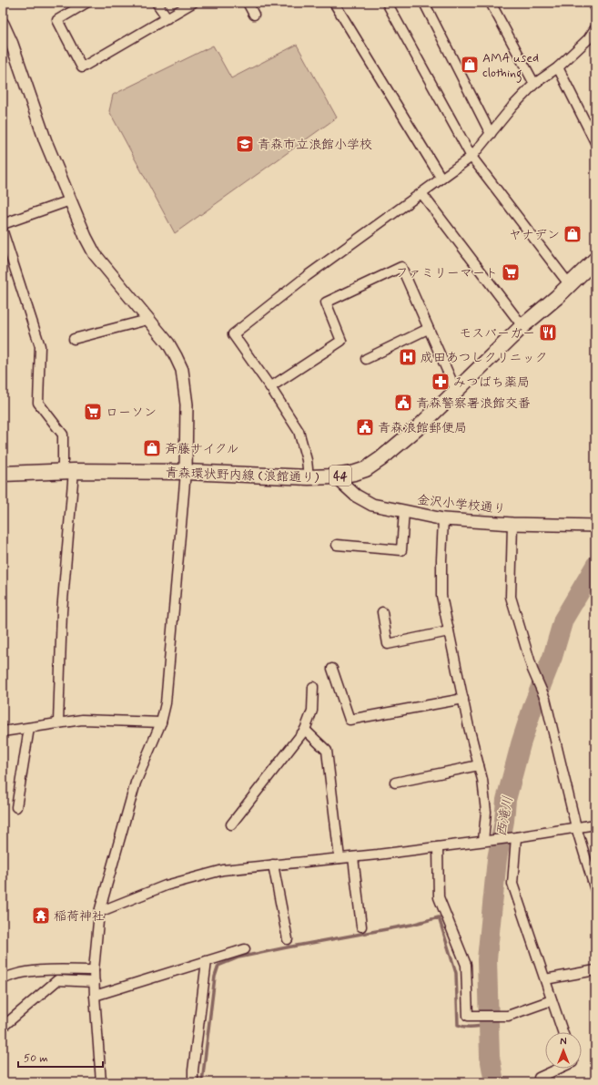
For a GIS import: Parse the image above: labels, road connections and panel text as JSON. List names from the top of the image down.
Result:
{
  "streets": {
    "main road": ["青森環状野内線 (浪館通り)", "44"],
    "street": ["金沢小学校通り"]
  },
  "crossings": [
    ["青森環状野内線 (浪館通り)", "金沢小学校通り"]
  ],
  "water": ["西滝川"],
  "places": {
    "shop": ["AMA used clothing", "ヤナデン", "斉藤サイクル"],
    "school or university": ["青森市立浪館小学校"],
    "supermarket": ["ファミリーマート", "ローソン"],
    "restaurant": ["モスバーガー"],
    "hospital": ["成田あつしクリニック"],
    "pharmacy": ["みつばち薬局"],
    "public building": ["青森警察署浪館交番", "青森浪館郵便局"],
    "temple": ["稲荷神社"]
  },
  "scale_bar": "50 m",
  "north": "top"
}
